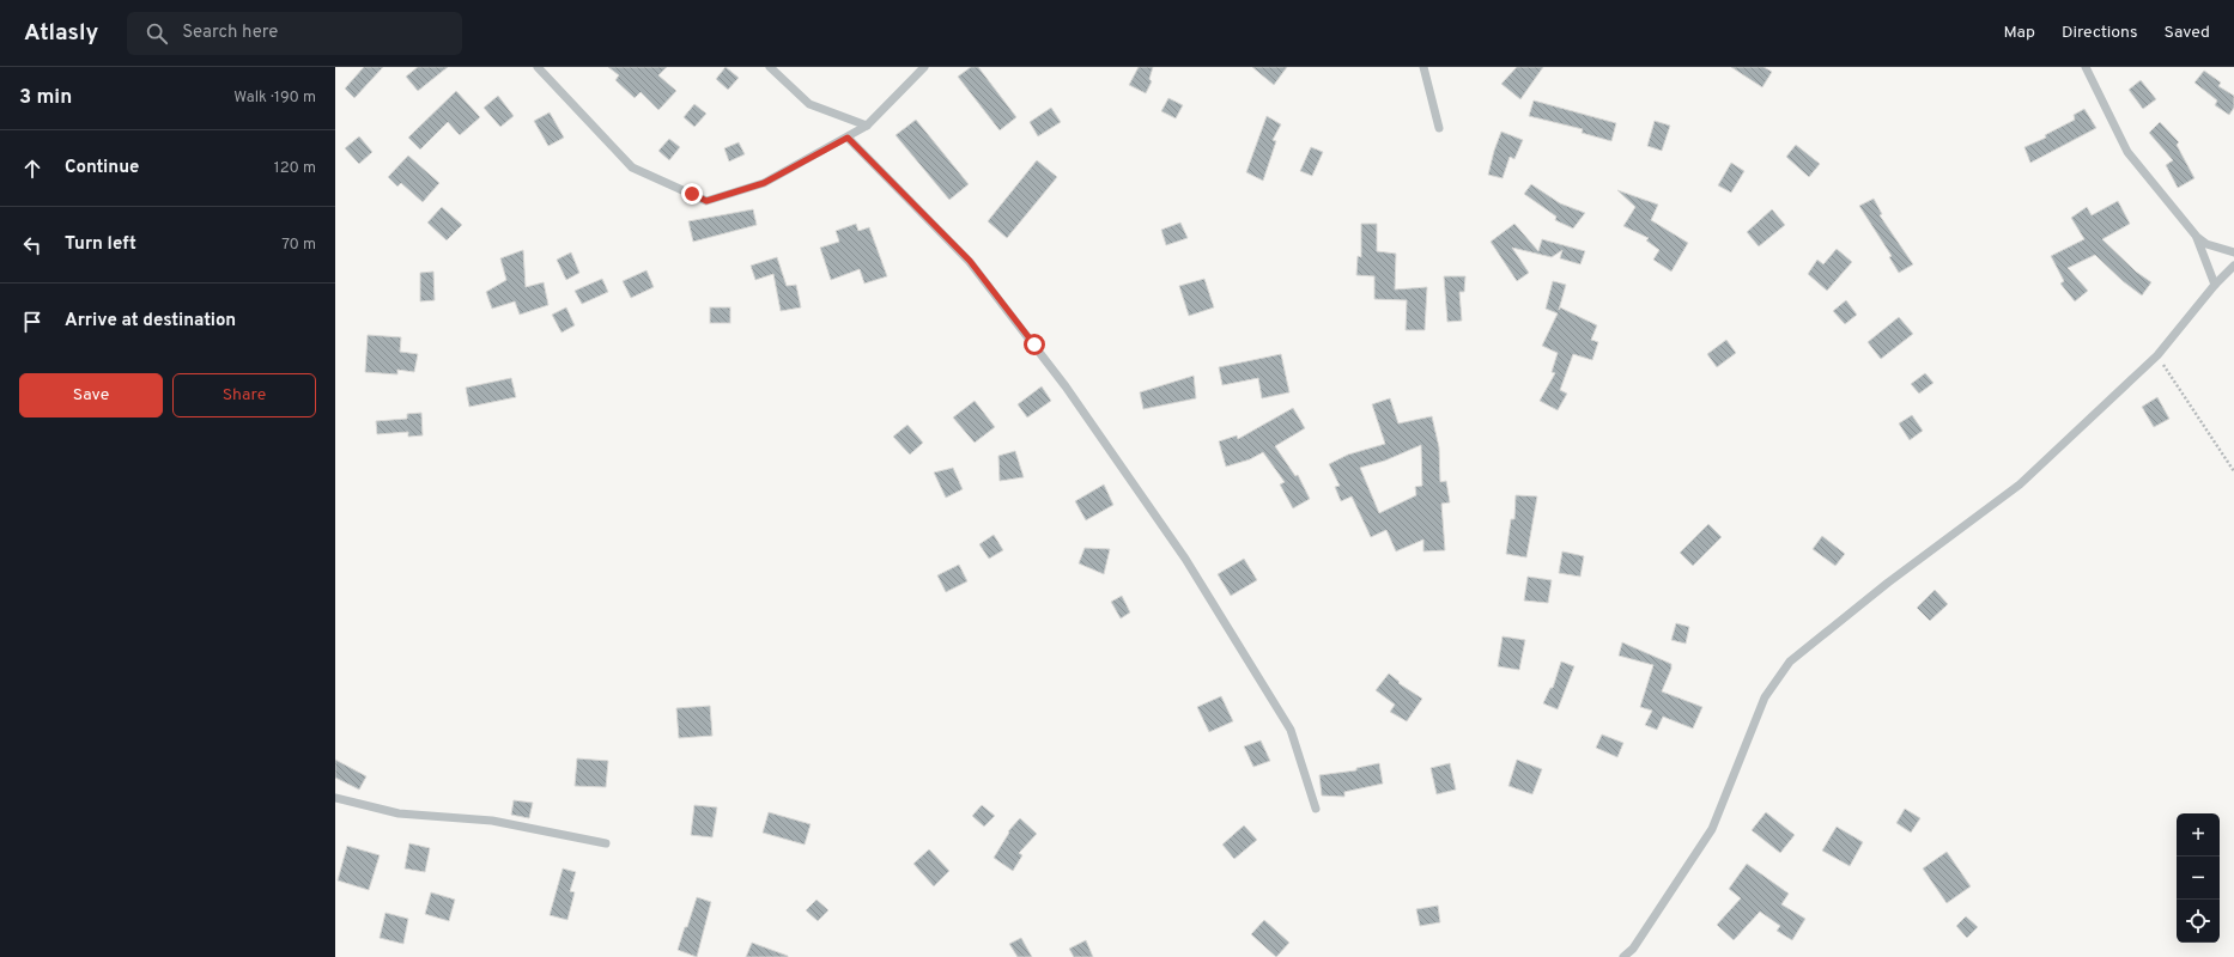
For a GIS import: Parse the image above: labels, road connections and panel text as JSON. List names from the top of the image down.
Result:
{
  "page": {
    "header": "Atlasly",
    "search": "Search here",
    "nav": ["Map", "Directions", "Saved"],
    "heading": ["3 min", "Walk · 190 m"],
    "list": [
      ["Continue", "120 m"],
      ["Turn left", "70 m"],
      "Arrive at destination"
    ],
    "buttons": ["Save", "Share"],
    "map_buttons": ["+", "−"]
  }
}
